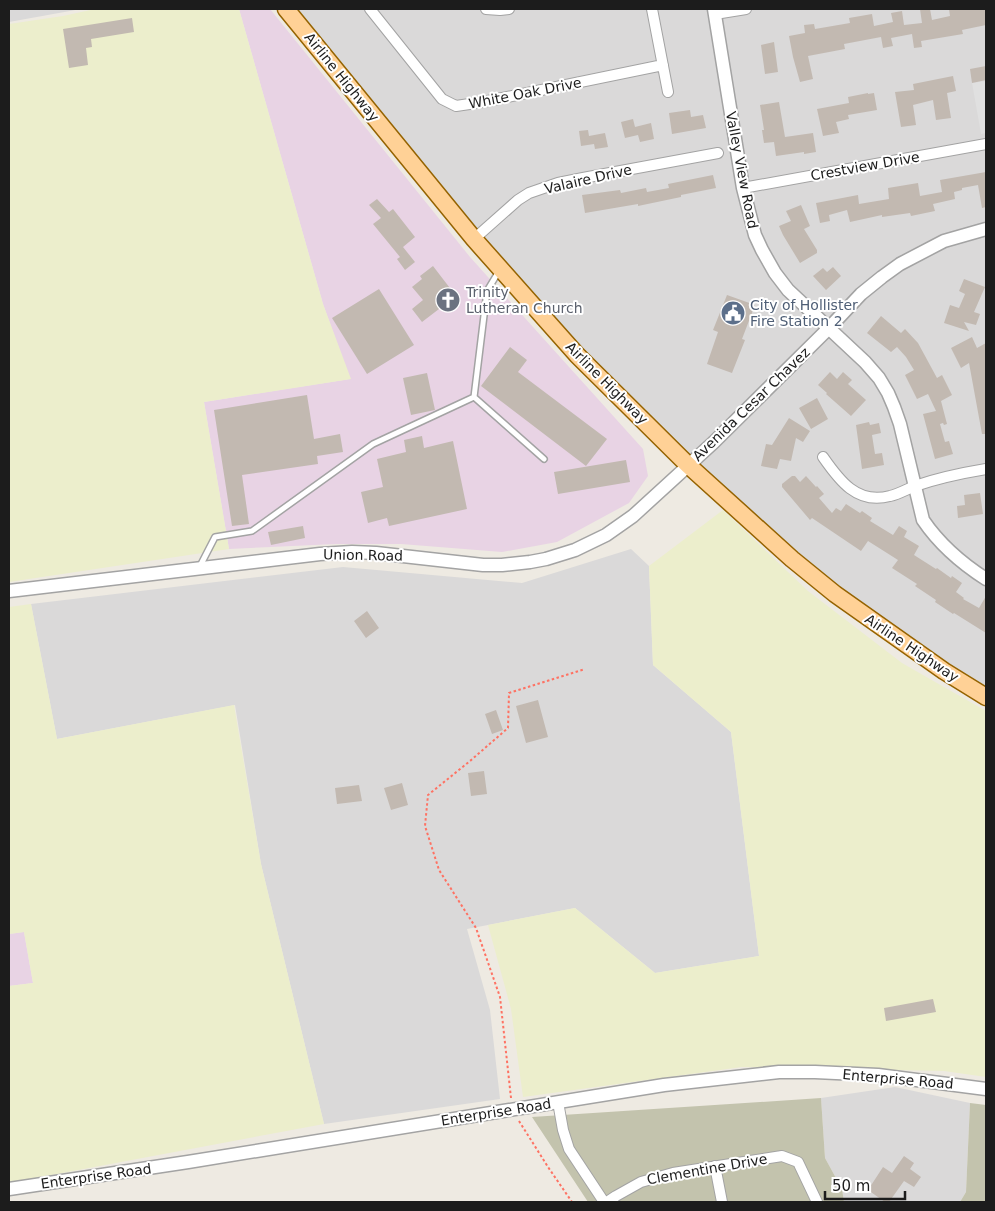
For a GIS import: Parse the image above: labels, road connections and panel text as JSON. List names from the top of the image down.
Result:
{
  "streets": {
    "main road": ["Airline Highway"],
    "street": [
      "White Oak Drive",
      "Crestview Drive",
      "Valley View Road",
      "Valaire Drive",
      "Avenida Cesar Chavez",
      "Union Road",
      "Enterprise Road",
      "Clementine Drive"
    ]
  },
  "crossings": [
    ["Airline Highway", "Valaire Drive"],
    ["Airline Highway", "Avenida Cesar Chavez"],
    ["Airline Highway", "Union Road"],
    ["Crestview Drive", "Valley View Road"],
    ["Valley View Road", "Avenida Cesar Chavez"],
    ["Avenida Cesar Chavez", "Union Road"]
  ],
  "places": {
    "church": ["Trinity Lutheran Church"],
    "public building": ["City of Hollister Fire Station 2"]
  },
  "scale_bar": "50 m"
}
